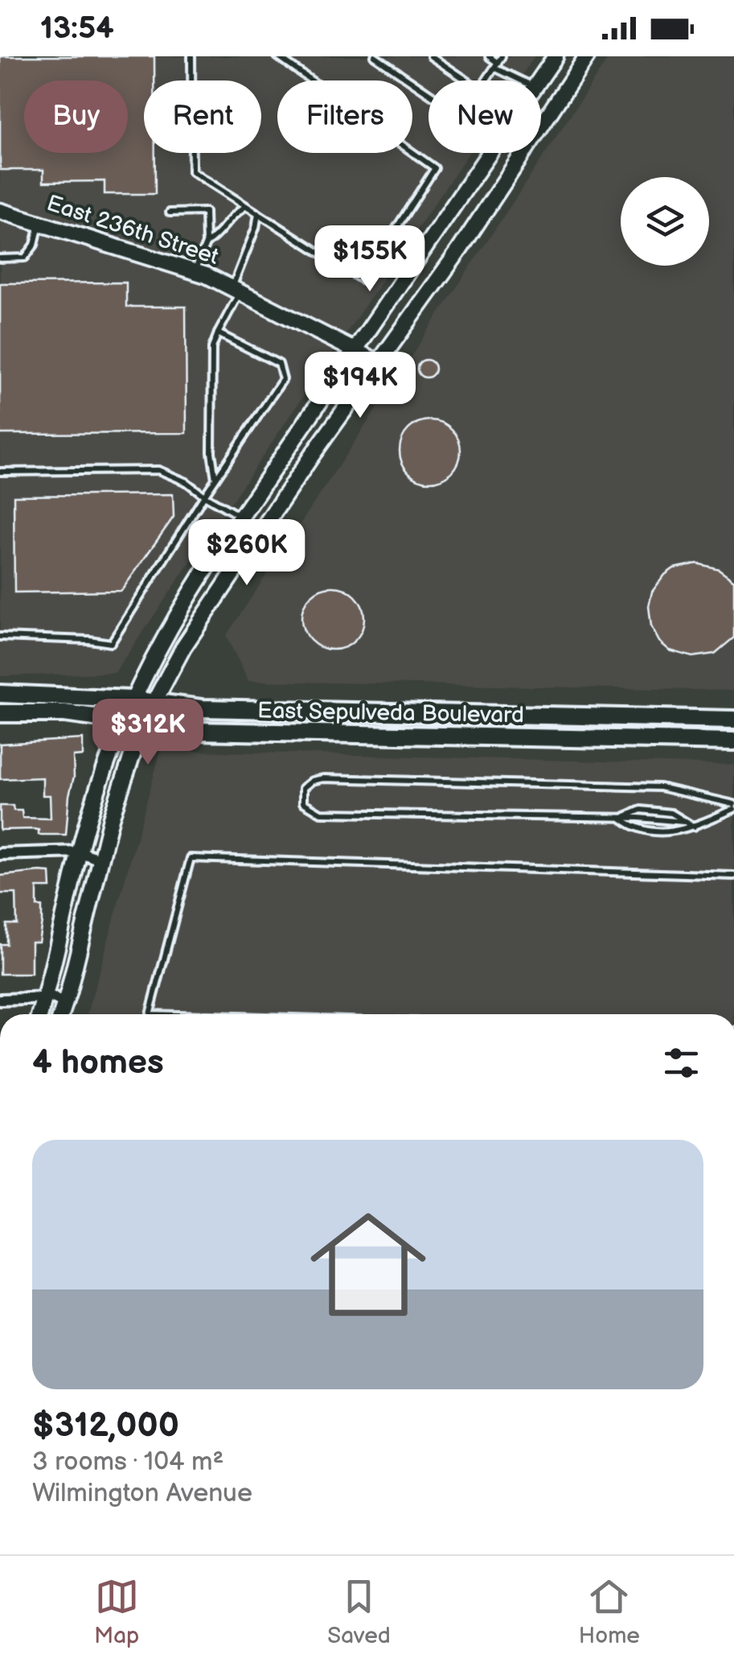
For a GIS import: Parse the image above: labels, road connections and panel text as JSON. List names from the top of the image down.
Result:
{
  "streets": {
    "main road": ["East 236th Street", "East Sepulveda Boulevard"]
  },
  "page": {
    "status": "13:54",
    "chip": [
      "Buy",
      "Rent",
      "Filters",
      "New"
    ],
    "price": [
      "$155K",
      "$194K",
      "$260K",
      "$312K"
    ],
    "heading": "4 homes",
    "list": [
      {
        "name": "$312,000",
        "note": "3 rooms · 104 m² · Wilmington Avenue"
      }
    ],
    "tabs": ["Map", "Saved", "Home"]
  }
}
